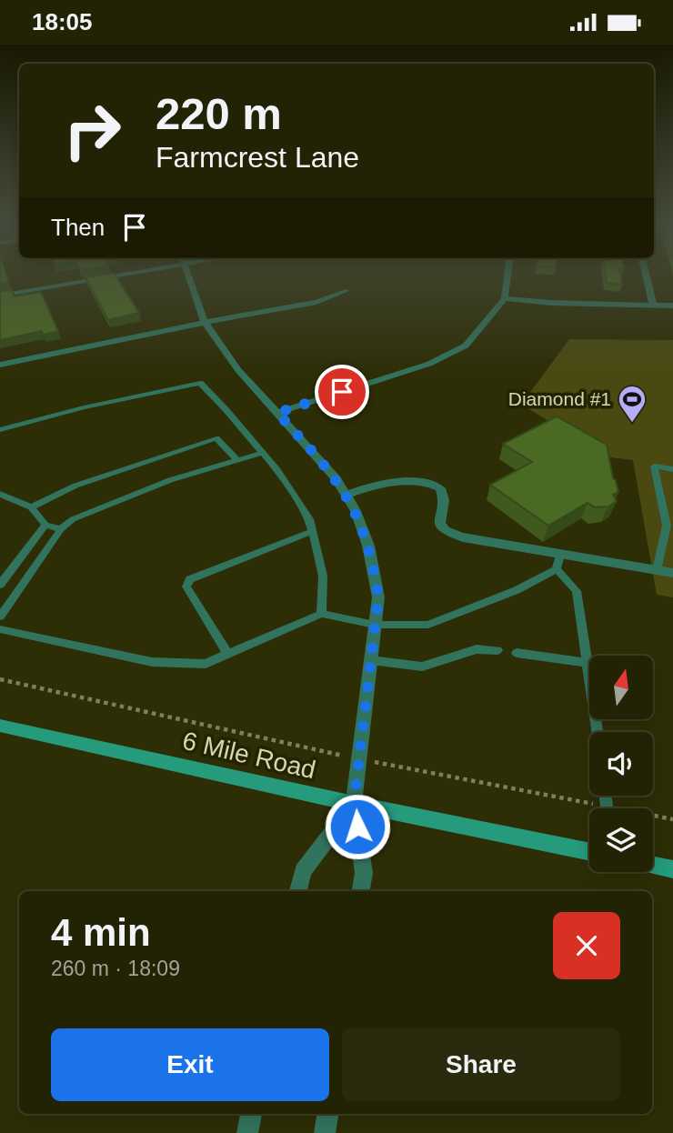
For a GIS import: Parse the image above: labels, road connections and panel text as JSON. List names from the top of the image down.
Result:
{
  "streets": {
    "street": ["6 Mile Road"]
  },
  "places": {
    "sports": ["Diamond #1"]
  },
  "north": "top",
  "page": {
    "status": "18:05",
    "turn": ["220 m", "Farmcrest Lane"],
    "then": "Then",
    "heading": ["4 min", "260 m · 18:09"],
    "buttons": ["Exit", "Share"]
  }
}
